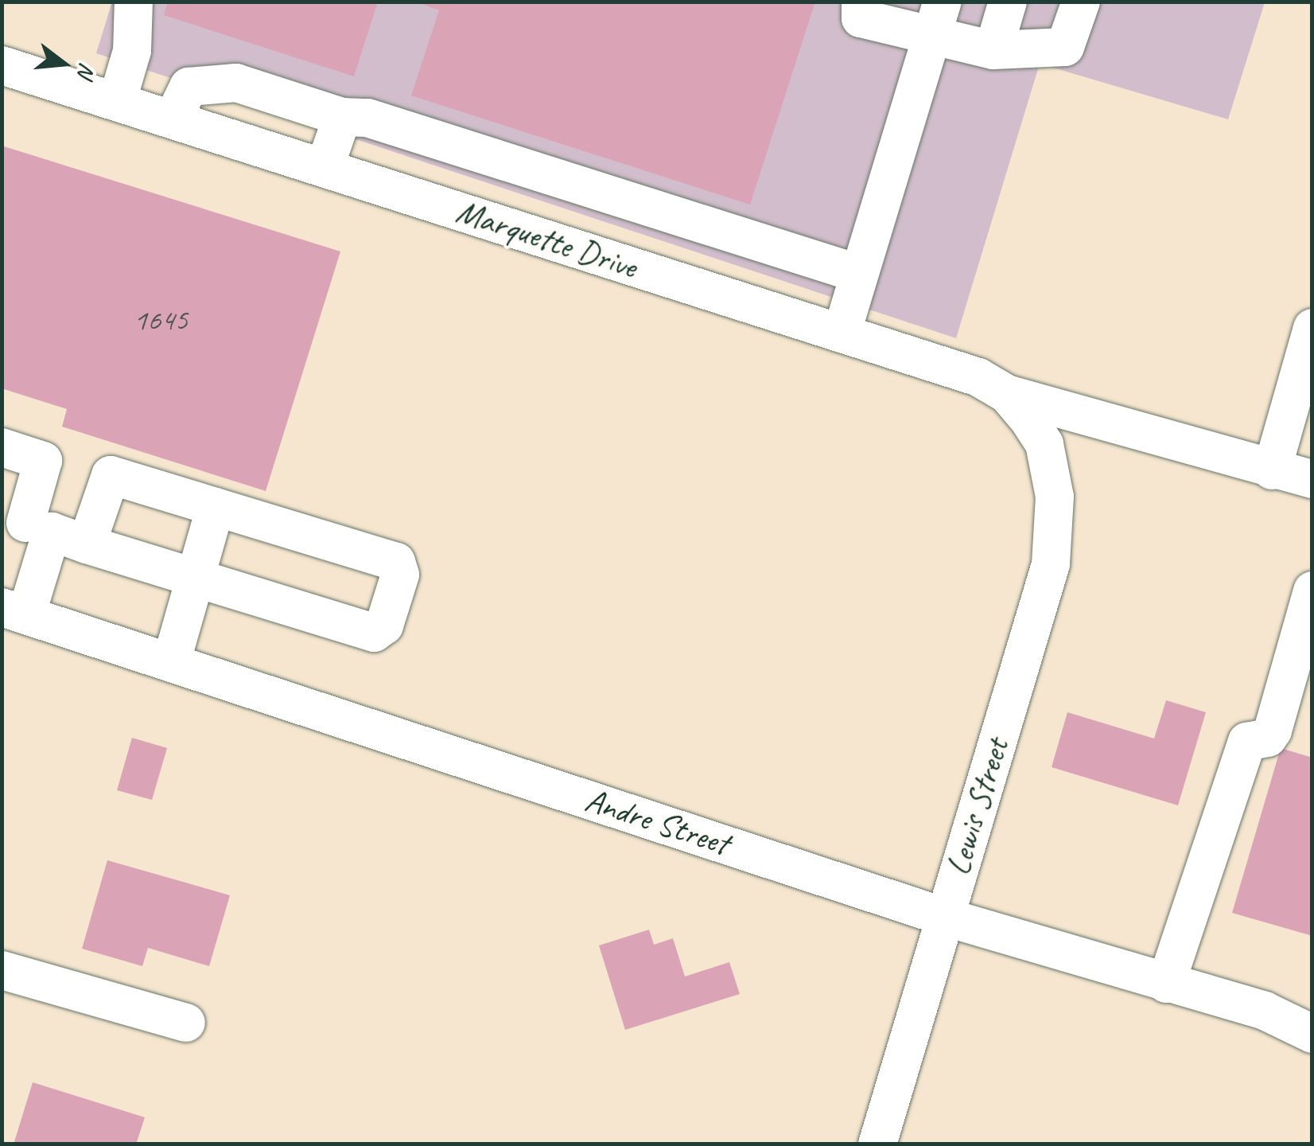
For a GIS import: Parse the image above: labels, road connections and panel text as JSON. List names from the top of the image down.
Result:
{
  "streets": {
    "street": ["Marquette Drive", "Lewis Street", "Andre Street"]
  },
  "crossings": [
    ["Marquette Drive", "Lewis Street"],
    ["Lewis Street", "Andre Street"]
  ],
  "house_numbers": ["1645"],
  "north": "right"
}
